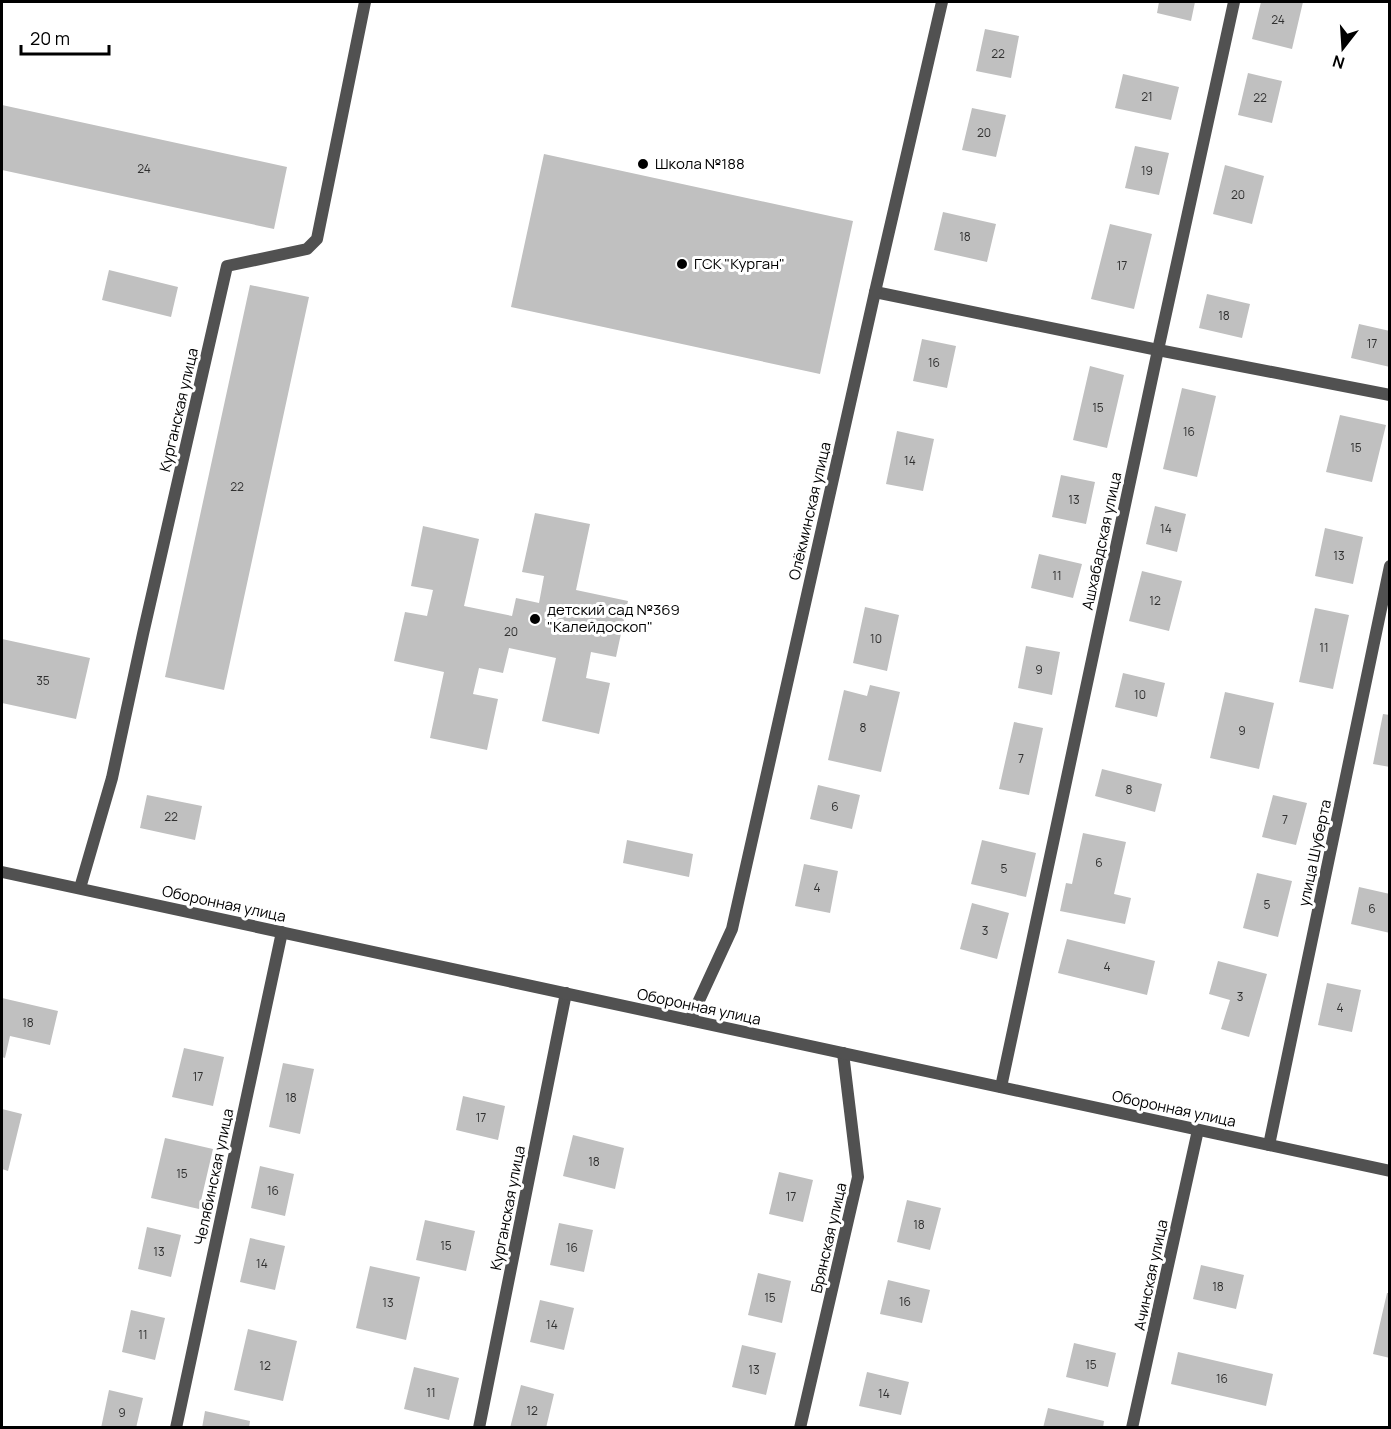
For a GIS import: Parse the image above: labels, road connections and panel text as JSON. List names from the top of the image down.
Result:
{
  "streets": {
    "street": [
      "Курганская улица",
      "Олёкминская улица",
      "Ашхабадская улица",
      "улица Шуберта",
      "Оборонная улица",
      "Челябинская улица",
      "Брянская улица",
      "Ачинская улица"
    ]
  },
  "crossings": [
    ["Курганская улица", "Оборонная улица"],
    ["Олёкминская улица", "Оборонная улица"],
    ["Ашхабадская улица", "Оборонная улица"],
    ["улица Шуберта", "Оборонная улица"],
    ["Оборонная улица", "Челябинская улица"],
    ["Оборонная улица", "Брянская улица"],
    ["Оборонная улица", "Ачинская улица"]
  ],
  "places": ["Школа №188", "ГСК \"Курган\"", "детский сад №369 \"Калейдоскоп\""],
  "house_numbers": [
    "24",
    "22",
    "21",
    "22",
    "20",
    "24",
    "19",
    "20",
    "18",
    "17",
    "18",
    "17",
    "16",
    "15",
    "16",
    "15",
    "14",
    "22",
    "13",
    "14",
    "13",
    "11",
    "12",
    "20",
    "10",
    "11",
    "9",
    "35",
    "10",
    "8",
    "9",
    "7",
    "8",
    "6",
    "22",
    "7",
    "6",
    "5",
    "4",
    "5",
    "6",
    "3",
    "4",
    "3",
    "4",
    "18",
    "17",
    "18",
    "17",
    "18",
    "15",
    "16",
    "17",
    "18",
    "15",
    "16",
    "13",
    "14",
    "18",
    "15",
    "16",
    "13",
    "14",
    "11",
    "15",
    "12",
    "13",
    "16",
    "11",
    "14",
    "12",
    "9"
  ],
  "scale_bar": "20 m",
  "north": "bottom"
}
